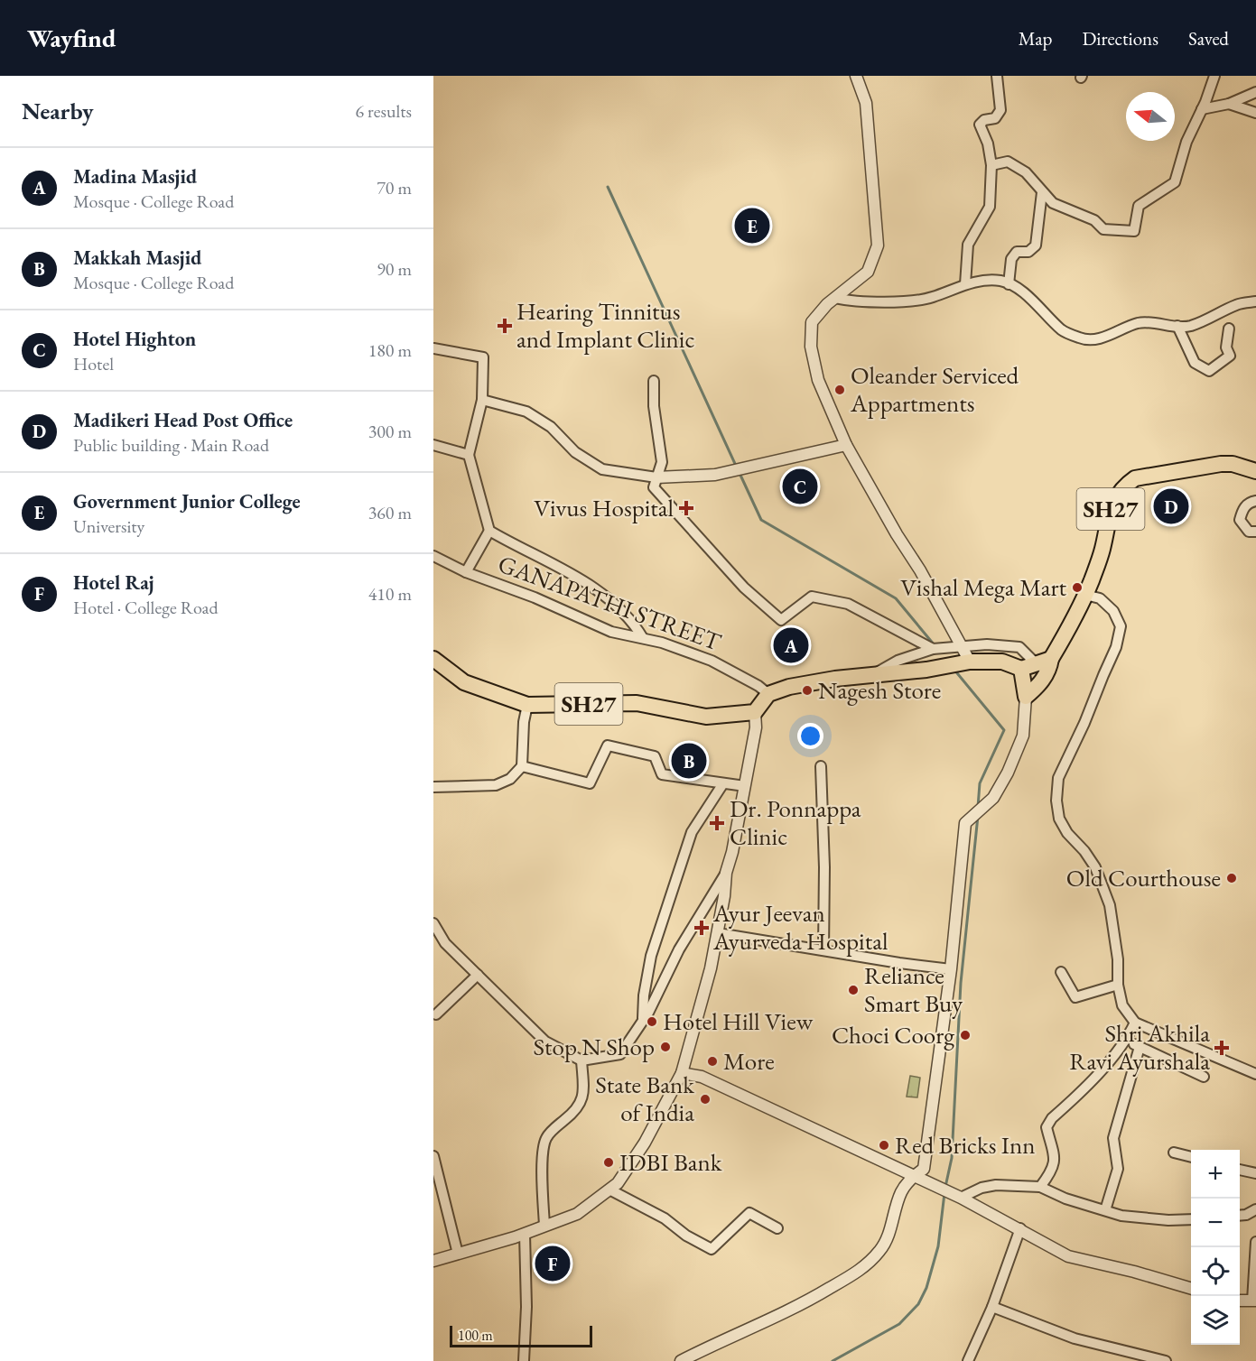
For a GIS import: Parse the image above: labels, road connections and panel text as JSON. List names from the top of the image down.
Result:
{
  "streets": {
    "main road": ["SH27"],
    "street": ["GANAPATHI STREET"]
  },
  "places": {
    "health": [
      "Hearing Tinnitus and Implant Clinic",
      "Vivus Hospital",
      "Dr. Ponnappa Clinic",
      "Ayur Jeevan Ayurveda Hospital",
      "Shri Akhila Ravi Ayurshala"
    ],
    "other": [
      "Oleander Serviced Appartments",
      "Vishal Mega Mart",
      "Nagesh Store",
      "Old Courthouse",
      "Reliance Smart Buy",
      "Hotel Hill View",
      "Choci Coorg",
      "Stop N Shop",
      "More",
      "State Bank of India",
      "Red Bricks Inn",
      "IDBI Bank"
    ]
  },
  "scale_bar": "100 m",
  "north": "left",
  "page": {
    "header": "Wayfind",
    "nav": ["Map", "Directions", "Saved"],
    "heading": ["Nearby", "6 results"],
    "list": [
      {
        "mark": "A",
        "name": "Madina Masjid",
        "note": "Mosque · College Road",
        "value": "70 m"
      },
      {
        "mark": "B",
        "name": "Makkah Masjid",
        "note": "Mosque · College Road",
        "value": "90 m"
      },
      {
        "mark": "C",
        "name": "Hotel Highton",
        "note": "Hotel",
        "value": "180 m"
      },
      {
        "mark": "D",
        "name": "Madikeri Head Post Office",
        "note": "Public building · Main Road",
        "value": "300 m"
      },
      {
        "mark": "E",
        "name": "Government Junior College",
        "note": "University",
        "value": "360 m"
      },
      {
        "mark": "F",
        "name": "Hotel Raj",
        "note": "Hotel · College Road",
        "value": "410 m"
      }
    ],
    "pins": [
      "E",
      "C",
      "D",
      "A",
      "B",
      "F"
    ],
    "map_buttons": ["+", "−"],
    "scale": "100 m"
  }
}
